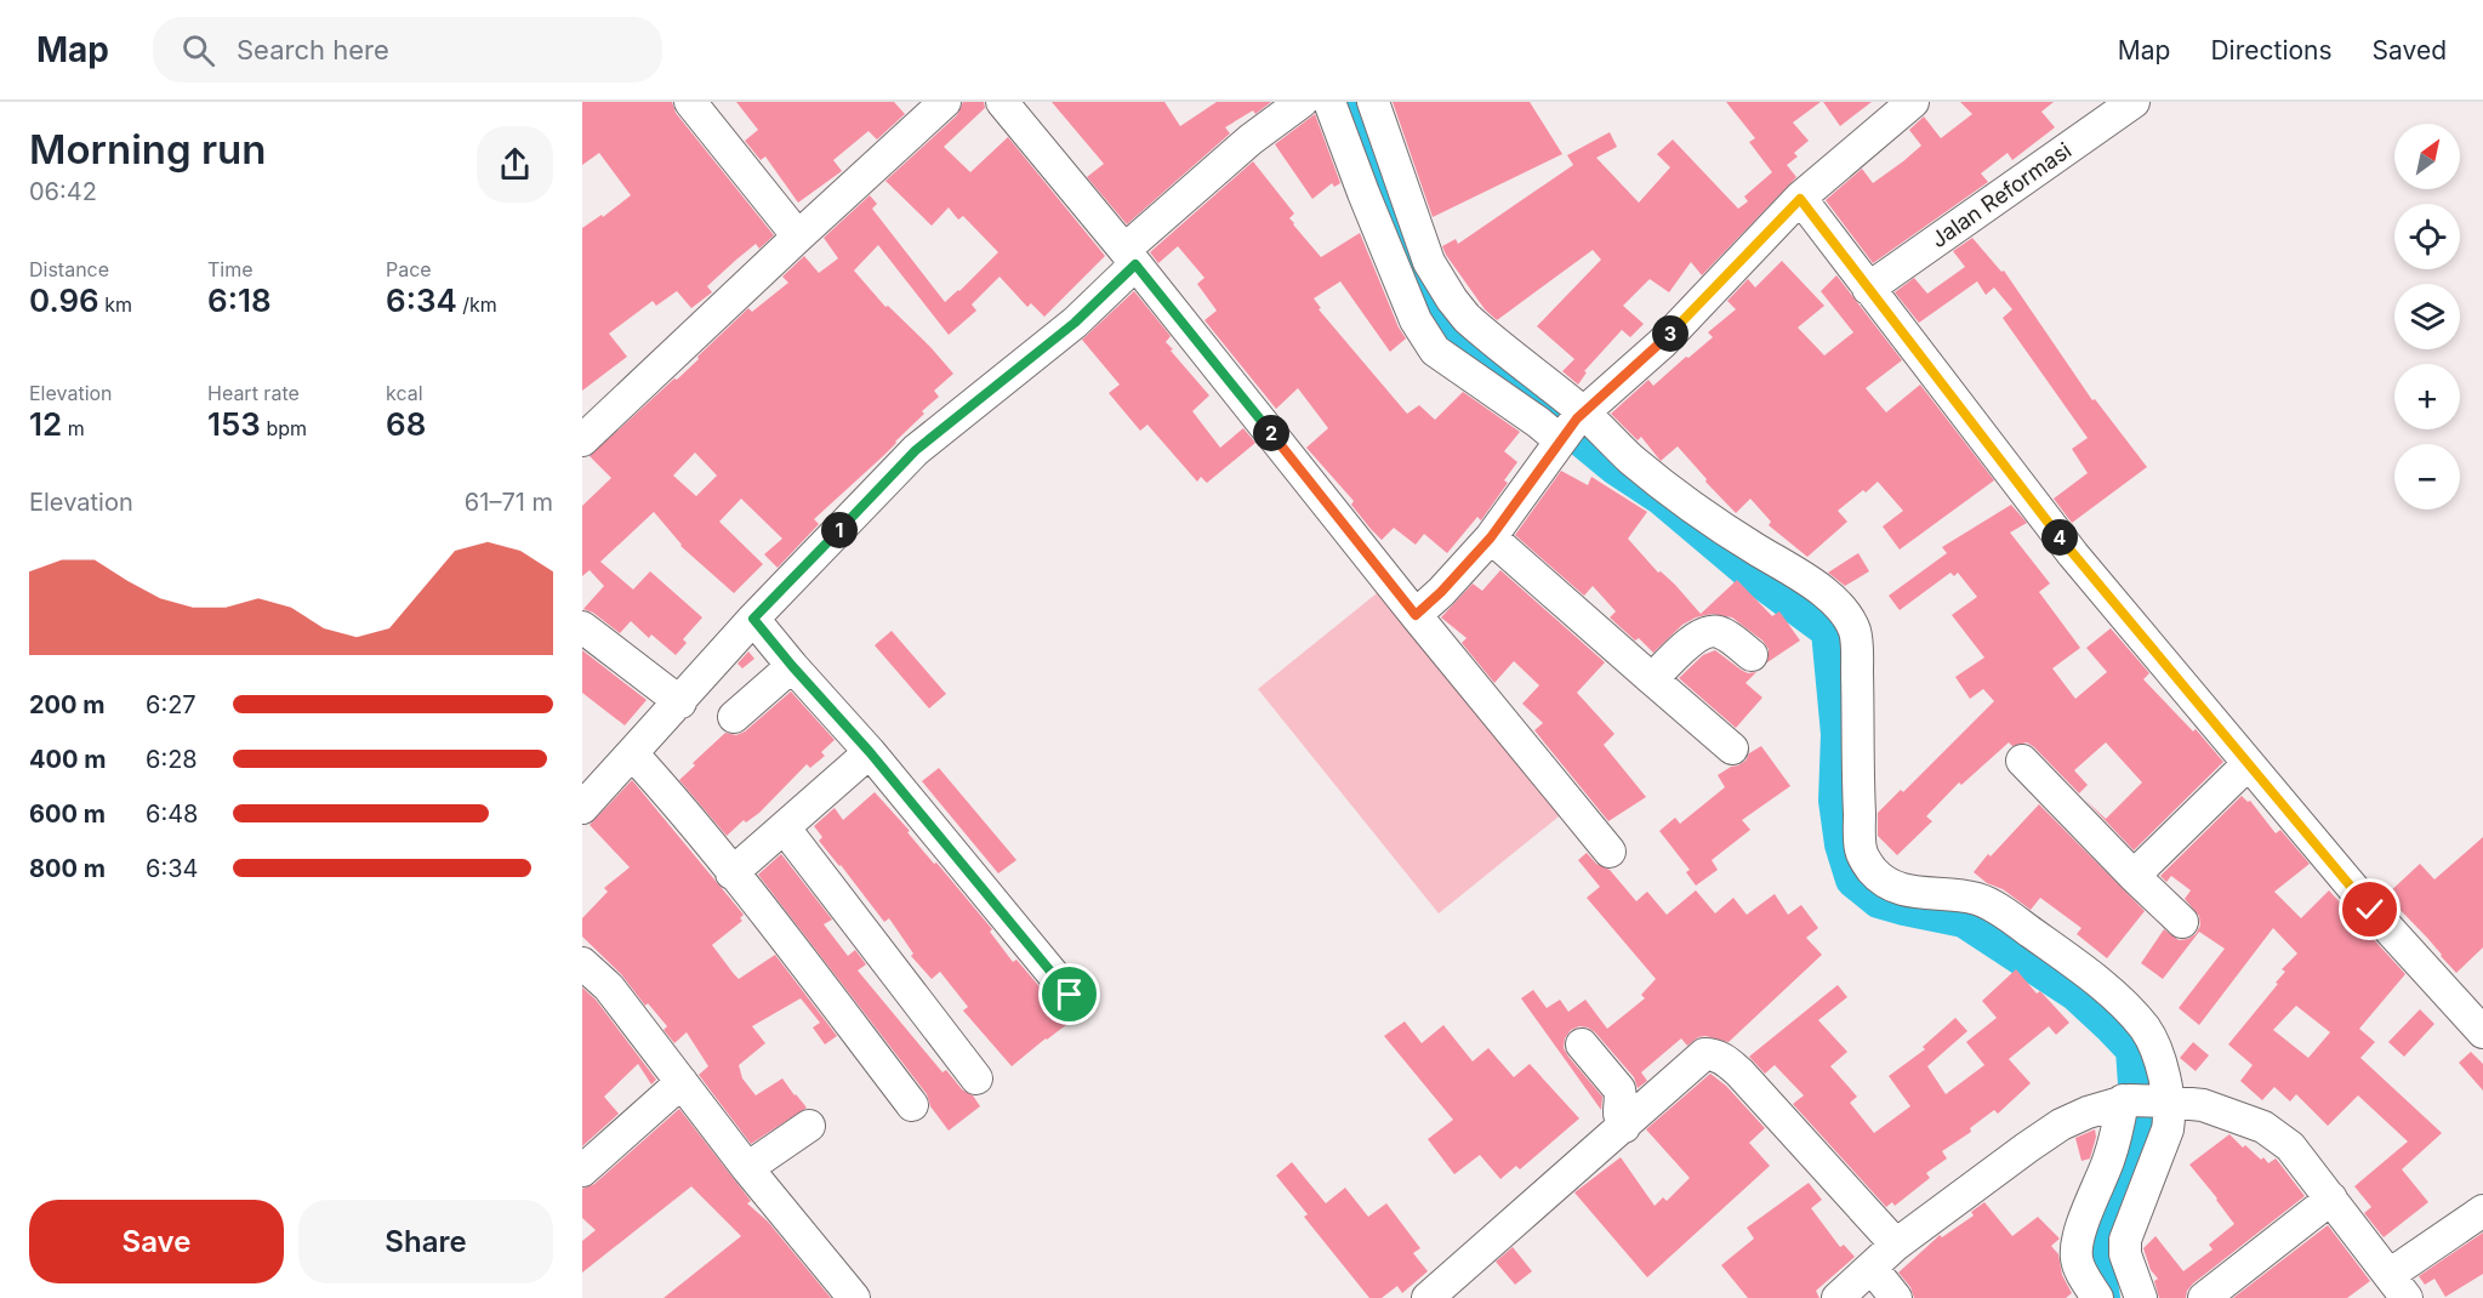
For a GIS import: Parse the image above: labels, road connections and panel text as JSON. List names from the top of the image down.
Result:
{
  "streets": {
    "street": ["Jalan Reformasi"]
  },
  "north": "top right",
  "page": {
    "header": "Map",
    "search": "Search here",
    "nav": ["Map", "Directions", "Saved"],
    "heading": ["Morning run", "06:42"],
    "map_buttons": ["+", "−"],
    "stats": [
      ["Distance", "0.96 km"],
      ["Time", "6:18"],
      ["Pace", "6:34 /km"],
      ["Elevation", "12 m"],
      ["Heart rate", "153 bpm"],
      ["kcal", "68"]
    ],
    "pins": [
      "3",
      "2",
      "1",
      "4"
    ],
    "chart": ["Elevation", "61–71 m"],
    "list": [
      {
        "name": "200 m",
        "note": "6:27"
      },
      {
        "name": "400 m",
        "note": "6:28"
      },
      {
        "name": "600 m",
        "note": "6:48"
      },
      {
        "name": "800 m",
        "note": "6:34"
      }
    ],
    "buttons": ["Save", "Share"]
  }
}
